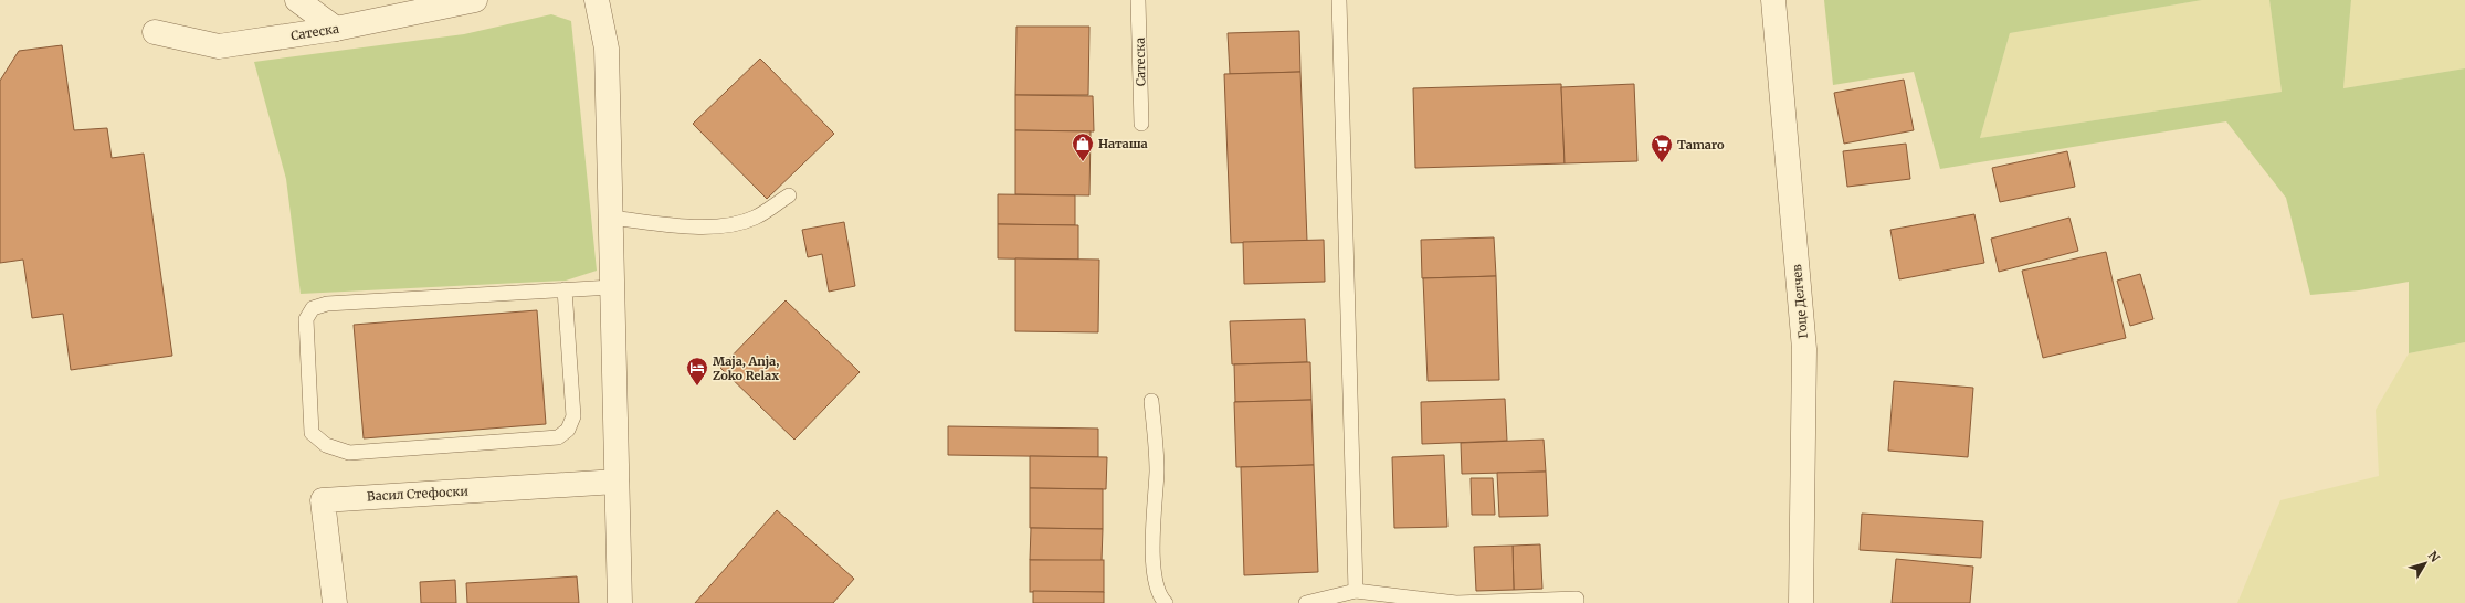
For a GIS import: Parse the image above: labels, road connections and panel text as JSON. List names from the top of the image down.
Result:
{
  "streets": {
    "street": ["Сатеска", "Гоце Делчев", "Васил Стефоски"]
  },
  "places": {
    "shop": ["Наташа"],
    "supermarket": ["Tamaro"],
    "hotel": ["Maja, Anja, Zoko Relax"]
  },
  "north": "top right"
}
